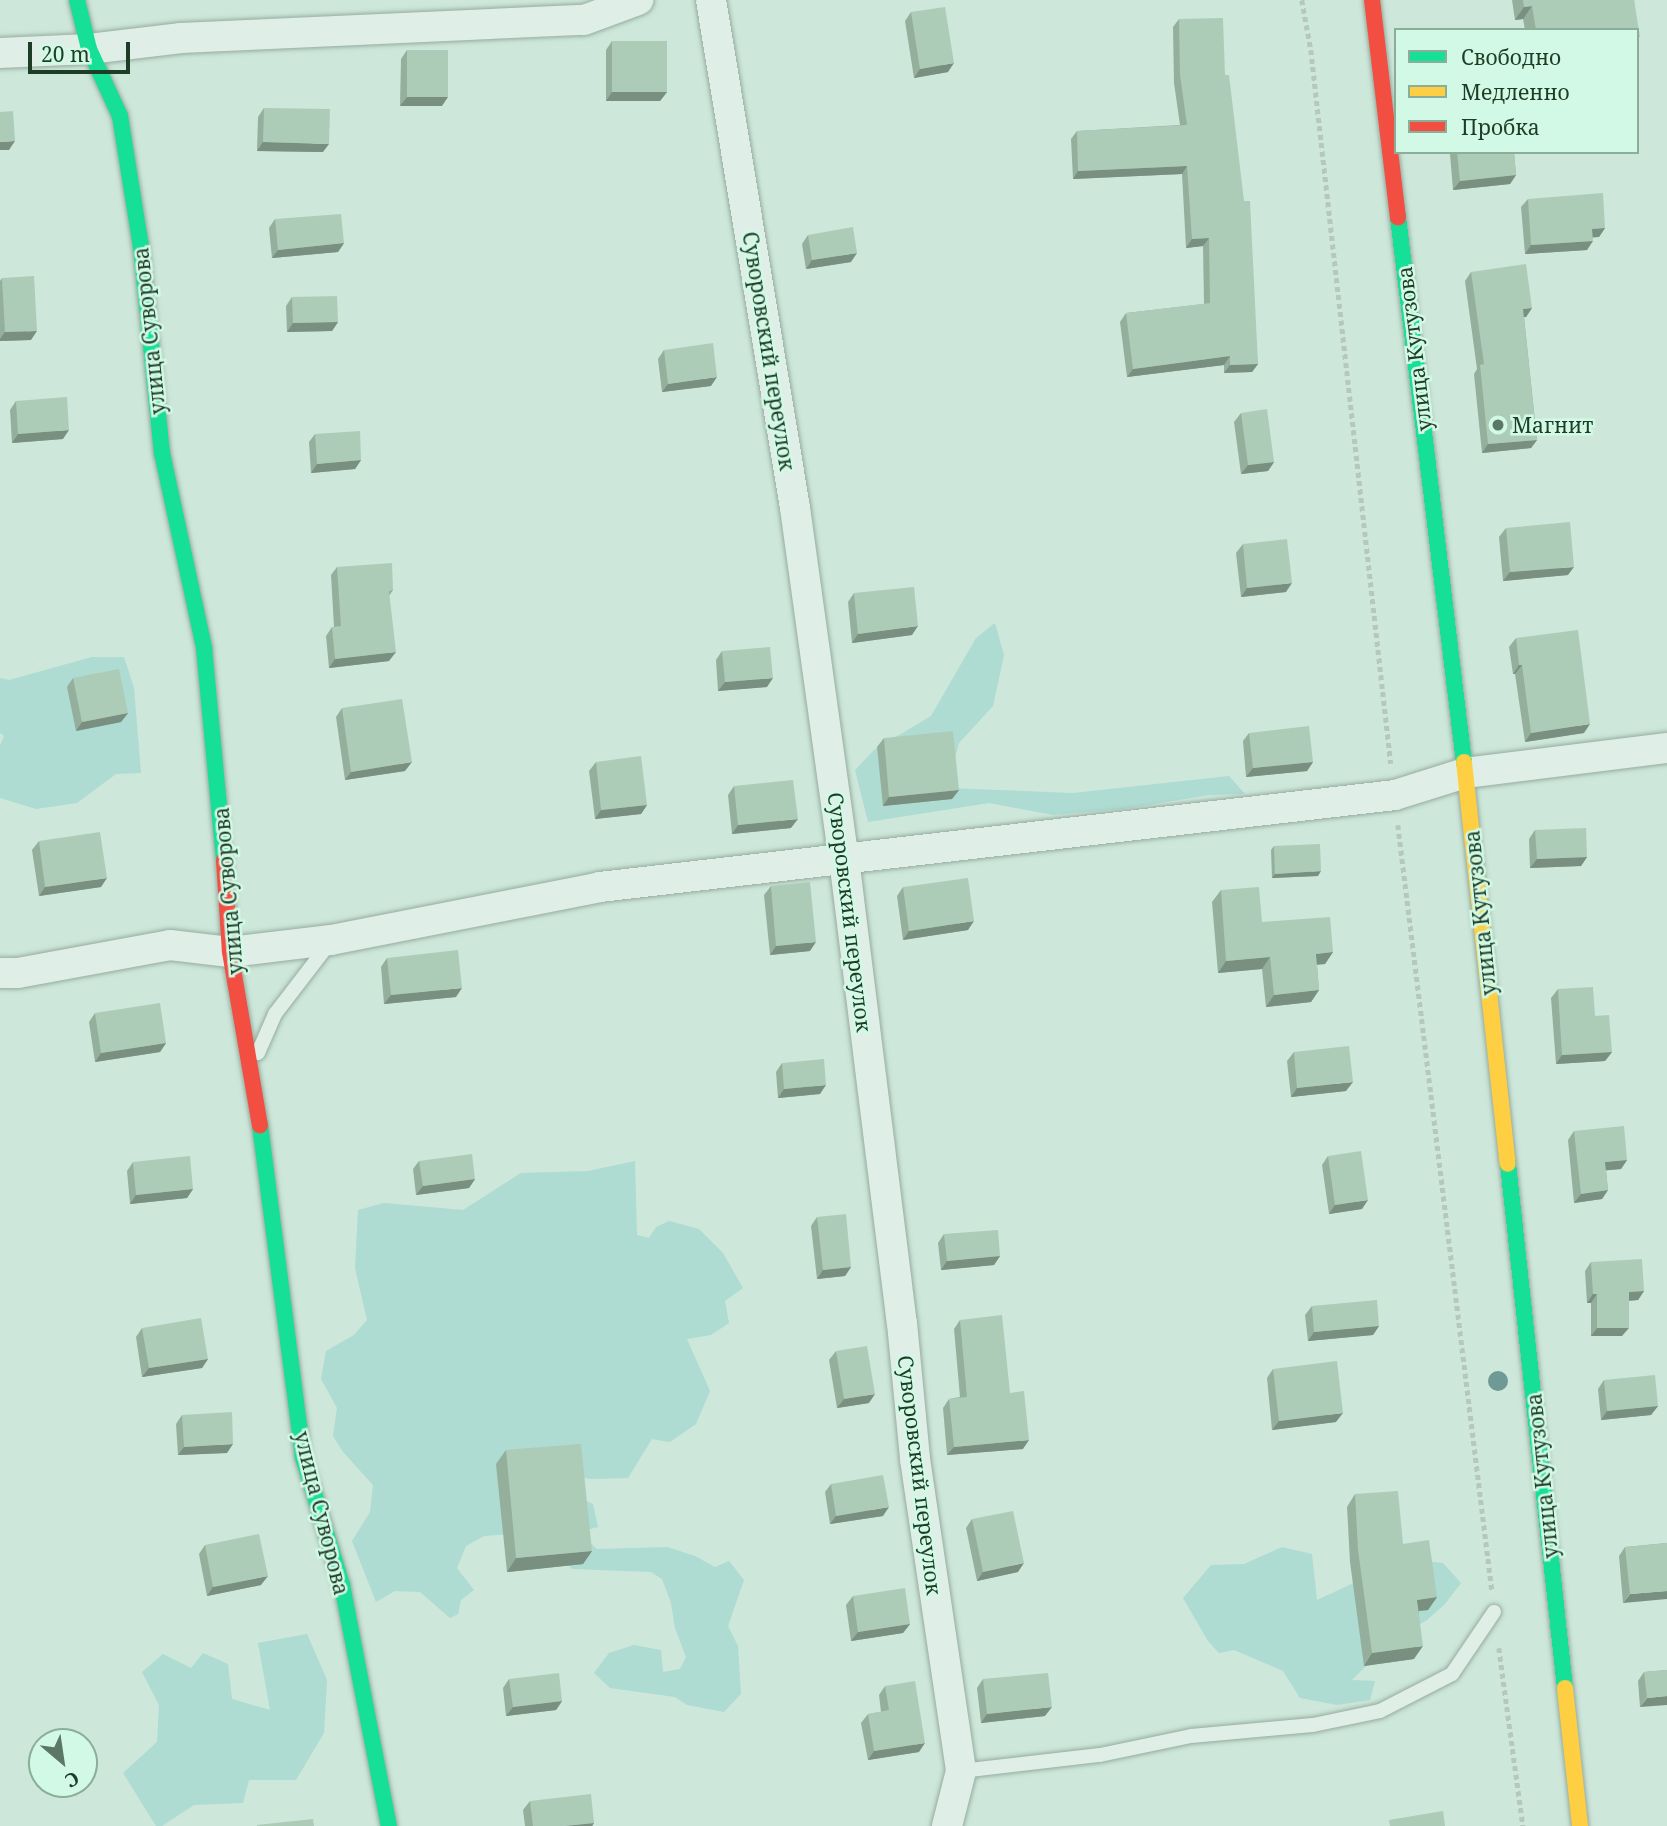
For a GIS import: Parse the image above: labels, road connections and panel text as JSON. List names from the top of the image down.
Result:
{
  "streets": {
    "street": ["улица Суворова", "улица Кутузова", "Суворовский переулок"]
  },
  "places": ["Магнит"],
  "legend": ["Свободно", "Медленно", "Пробка"],
  "scale_bar": "20 m",
  "north": "bottom right"
}
